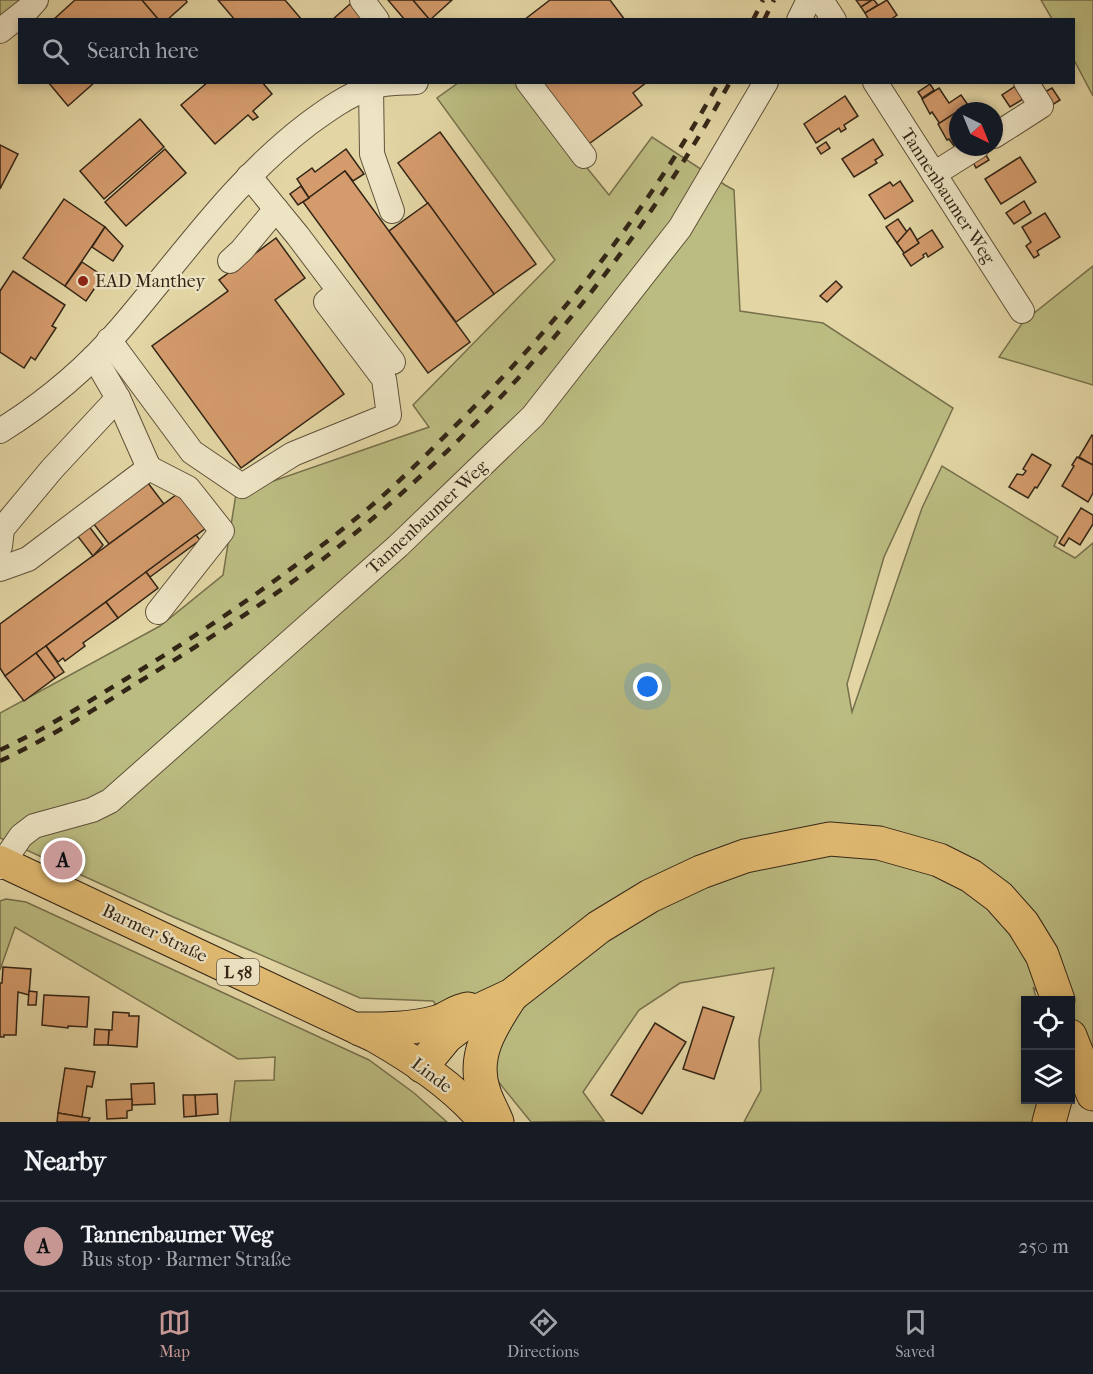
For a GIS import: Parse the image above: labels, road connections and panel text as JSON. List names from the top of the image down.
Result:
{
  "streets": {
    "main road": ["Barmer Straße", "L 58", "Linde"],
    "street": ["Tannenbaumer Weg"]
  },
  "crossings": [
    ["Tannenbaumer Weg", "Barmer Straße"],
    ["Barmer Straße", "Linde"]
  ],
  "places": ["EAD Manthey"],
  "north": "bottom right",
  "page": {
    "search": "Search here",
    "pins": "A",
    "heading": "Nearby",
    "list": [
      {
        "mark": "A",
        "name": "Tannenbaumer Weg",
        "note": "Bus stop · Barmer Straße",
        "value": "250 m"
      }
    ],
    "nav": ["Map", "Directions", "Saved"]
  }
}
